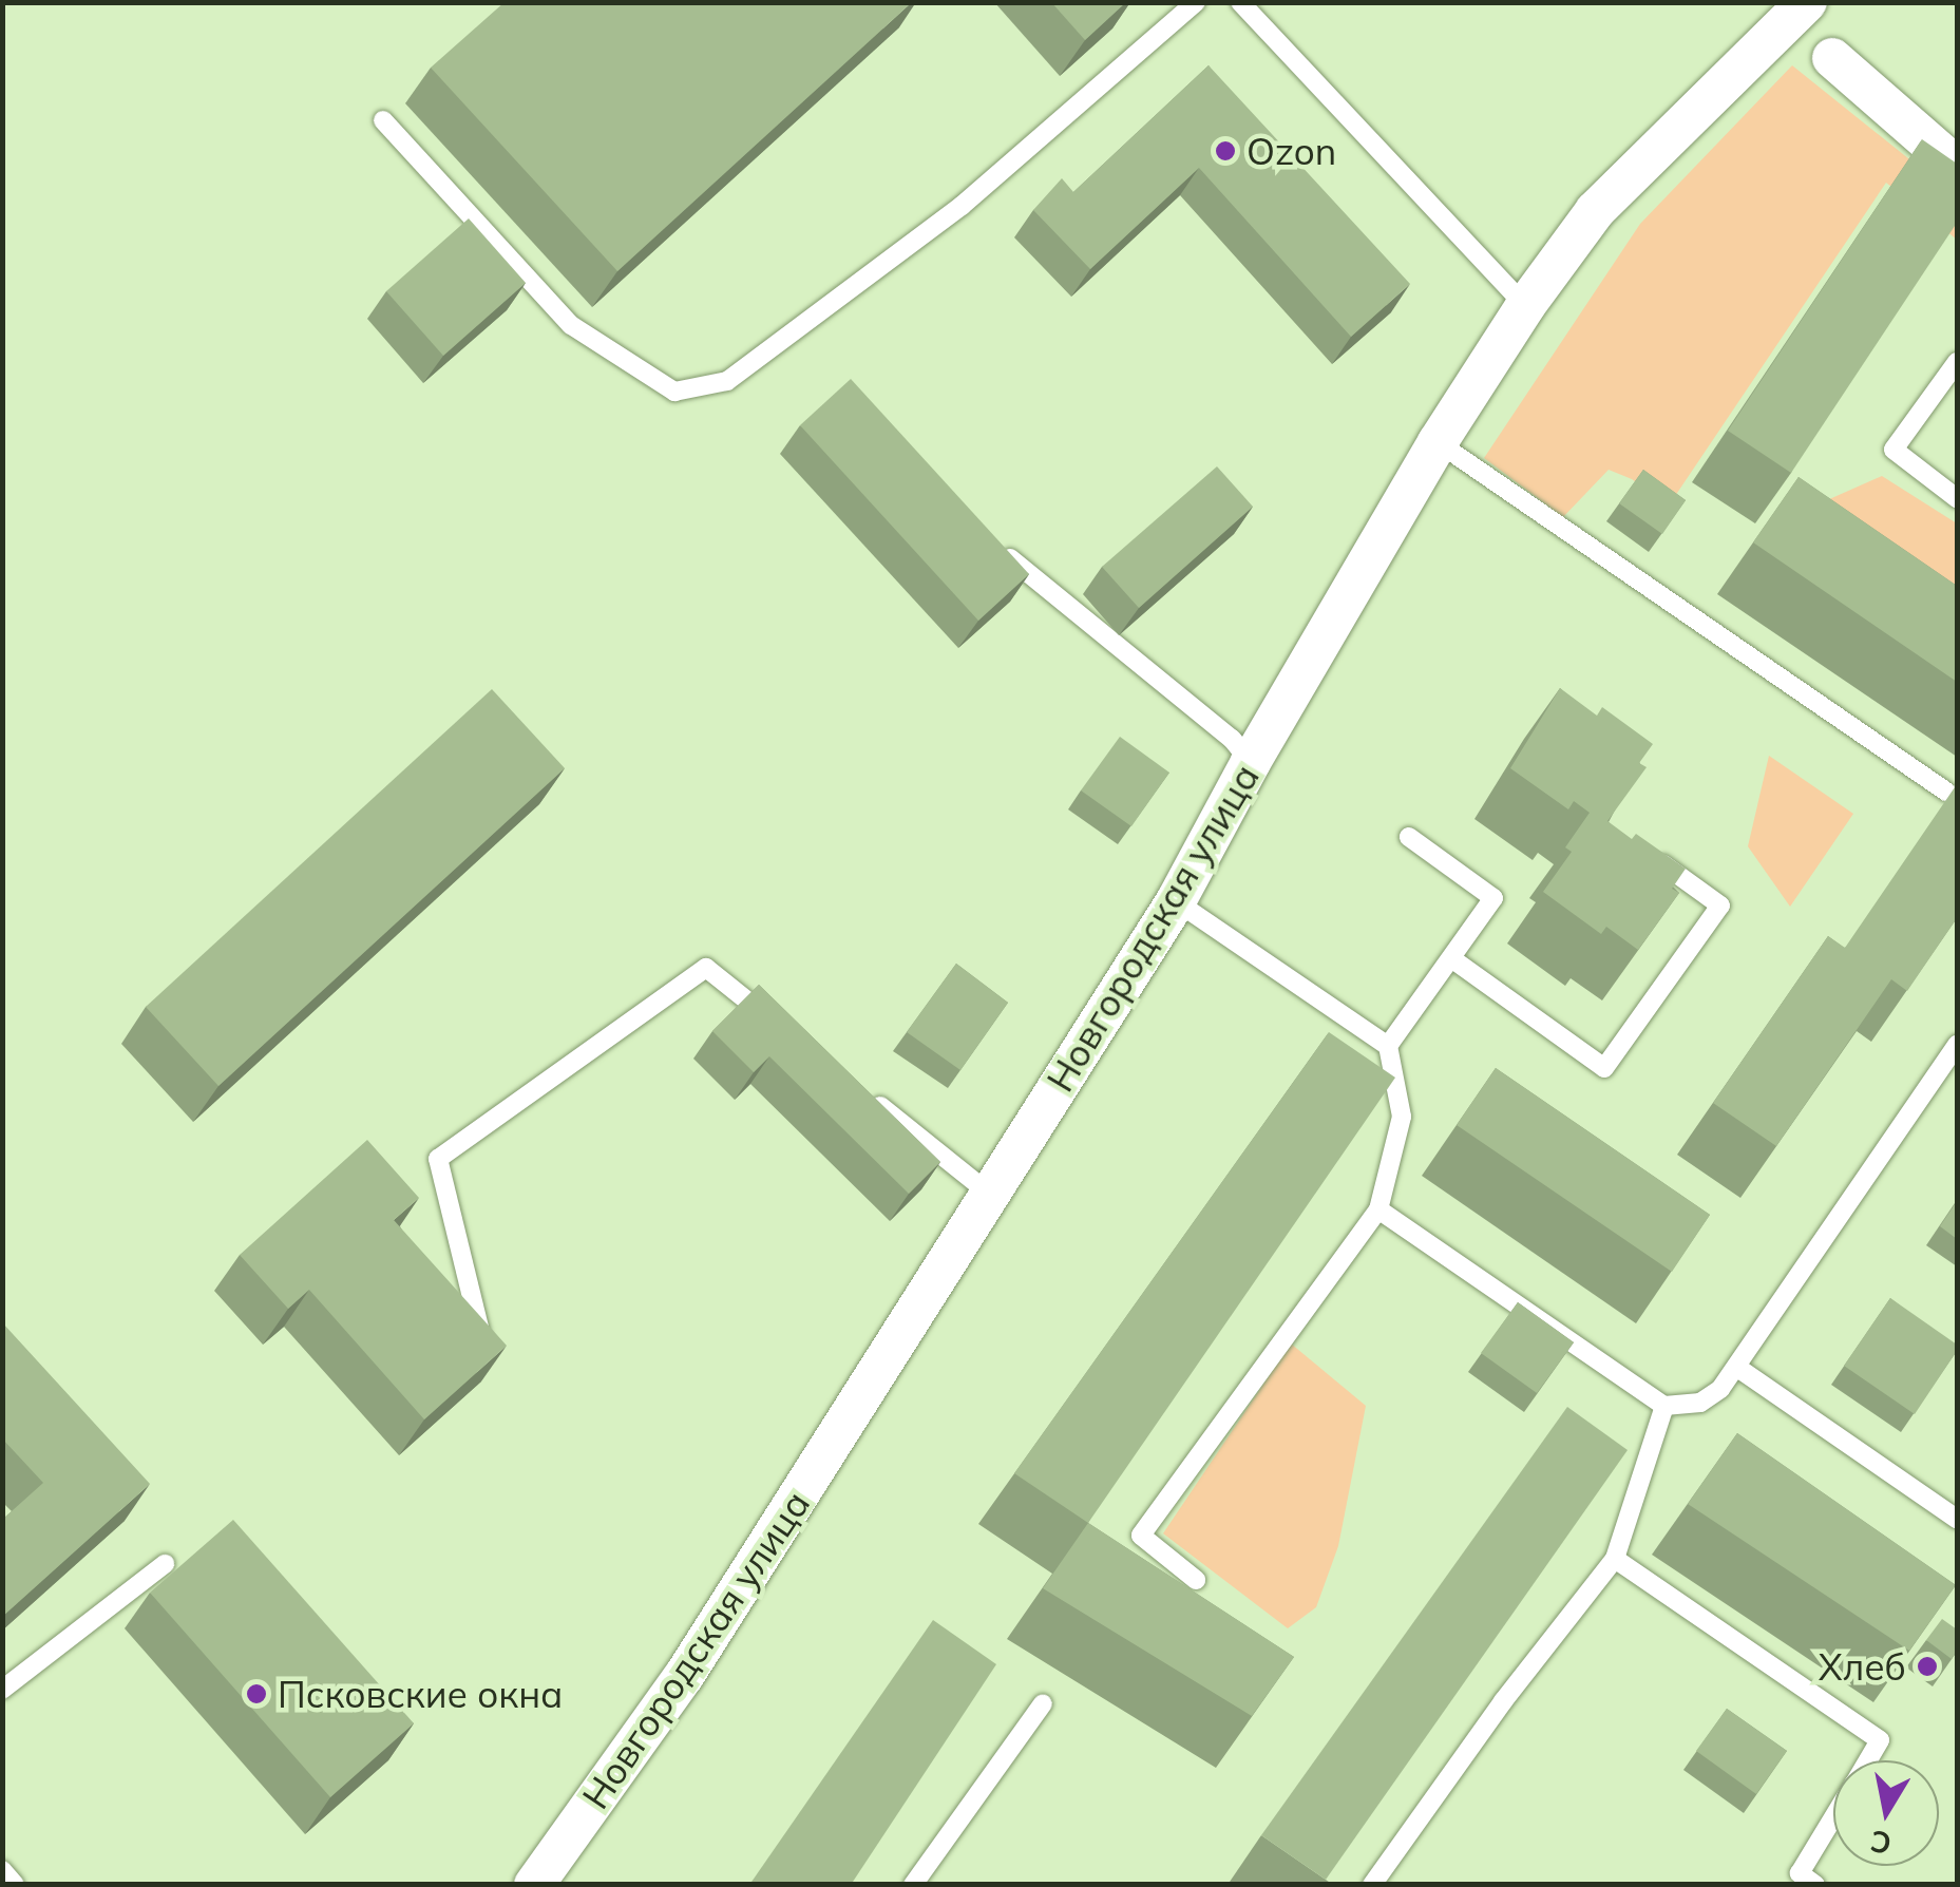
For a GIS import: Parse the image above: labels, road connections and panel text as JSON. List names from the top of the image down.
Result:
{
  "streets": {
    "street": ["Новгородская улица"]
  },
  "places": ["Ozon", "Хлеб", "Псковские окна"],
  "north": "bottom"
}
